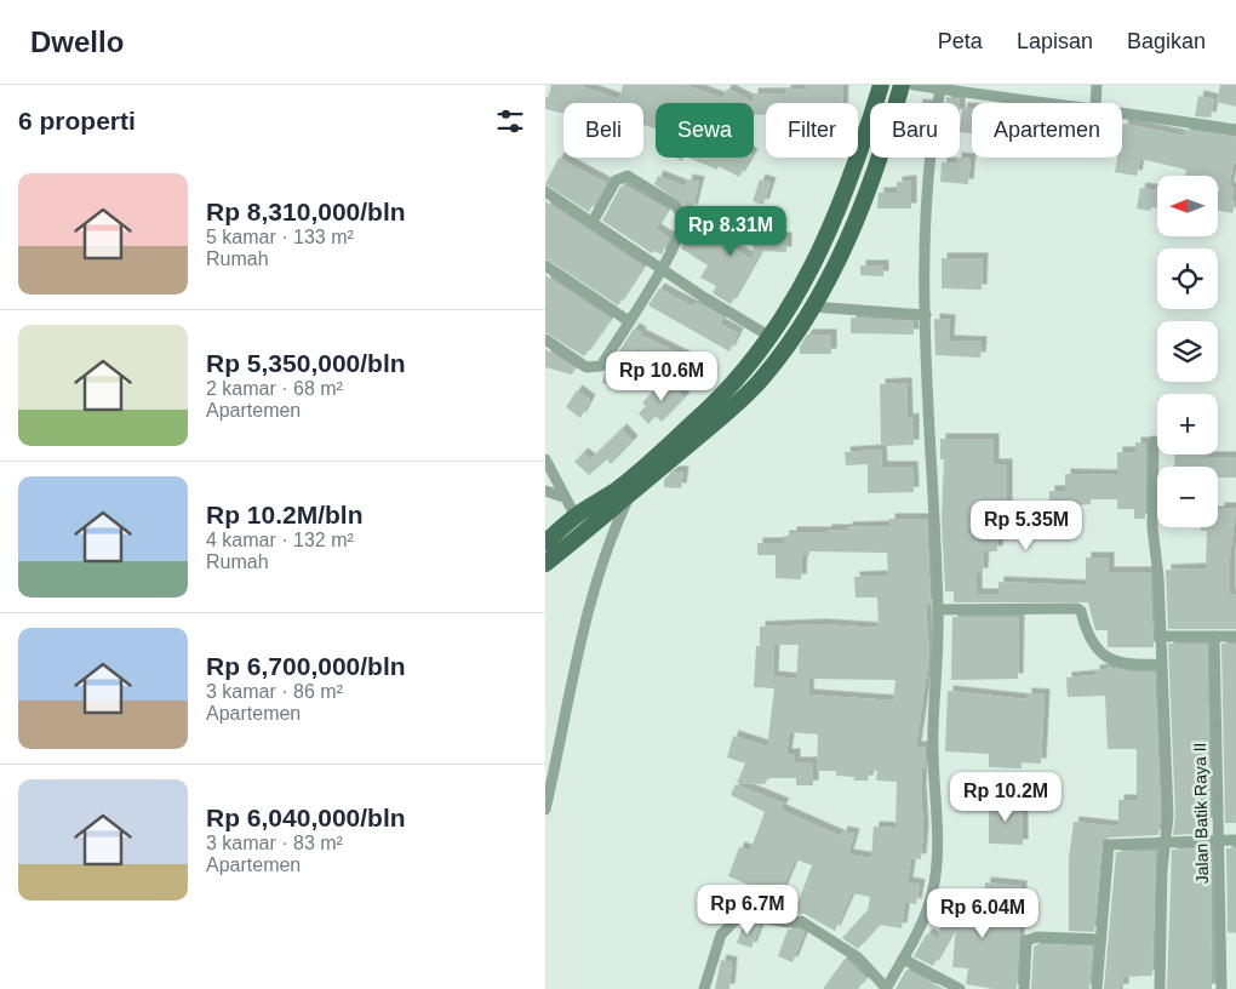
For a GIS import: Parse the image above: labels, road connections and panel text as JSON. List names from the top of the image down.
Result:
{
  "streets": {
    "street": ["Jalan Batik Raya II"]
  },
  "north": "left",
  "page": {
    "header": "Dwello",
    "nav": ["Peta", "Lapisan", "Bagikan"],
    "heading": "6 properti",
    "chip": [
      "Beli",
      "Sewa",
      "Filter",
      "Baru",
      "Apartemen"
    ],
    "list": [
      {
        "name": "Rp 8,310,000/bln",
        "note": "5 kamar · 133 m² · Rumah"
      },
      {
        "name": "Rp 5,350,000/bln",
        "note": "2 kamar · 68 m² · Apartemen"
      },
      {
        "name": "Rp 10.2M/bln",
        "note": "4 kamar · 132 m² · Rumah"
      },
      {
        "name": "Rp 6,700,000/bln",
        "note": "3 kamar · 86 m² · Apartemen"
      },
      {
        "name": "Rp 6,040,000/bln",
        "note": "3 kamar · 83 m² · Apartemen"
      }
    ],
    "map_buttons": ["+", "−"],
    "price": [
      "Rp 8.31M",
      "Rp 10.6M",
      "Rp 5.35M",
      "Rp 10.2M",
      "Rp 6.7M",
      "Rp 6.04M"
    ]
  }
}
